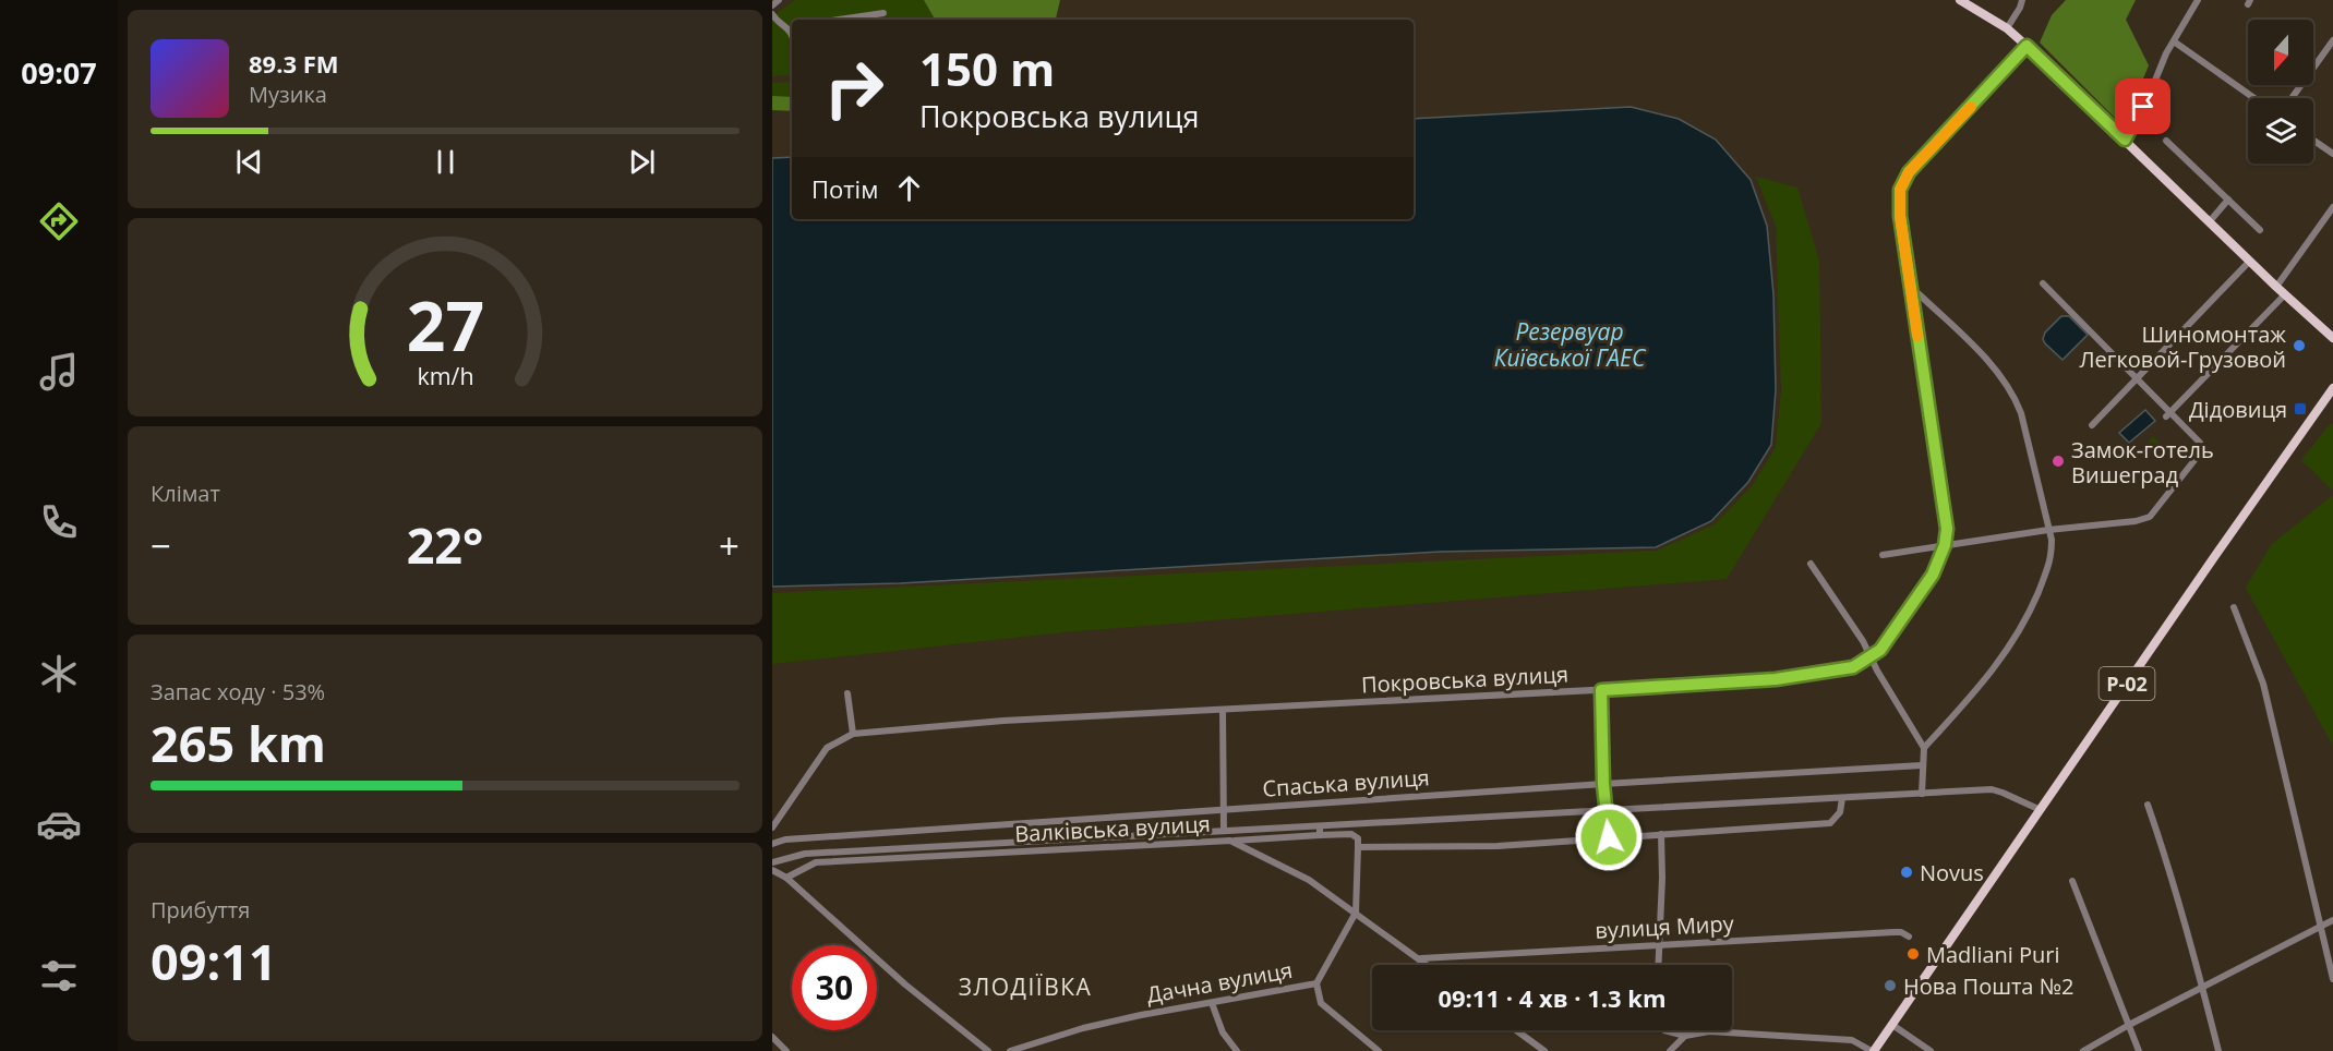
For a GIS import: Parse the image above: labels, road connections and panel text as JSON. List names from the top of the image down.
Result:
{
  "streets": {
    "main road": ["Р-02"],
    "street": [
      "Покровська вулиця",
      "Спаська вулиця",
      "Валківська вулиця",
      "вулиця Миру",
      "Дачна вулиця"
    ]
  },
  "crossings": [
    ["Р-02", "Спаська вулиця"],
    ["Валківська вулиця", "вулиця Миру"],
    ["Валківська вулиця", "Дачна вулиця"]
  ],
  "districts": ["ЗЛОДІЇВКА"],
  "water": ["Резервуар Київської ГАЕС"],
  "places": {
    "other": [
      "Шиномонтаж Легковой-Грузовой",
      "Замок-готель Вишеград",
      "Novus",
      "Madliani Puri",
      "Нова Пошта №2"
    ],
    "transit": ["Дідовиця"]
  },
  "north": "bottom",
  "page": {
    "tabs": "09:07",
    "turn": ["150 m", "Покровська вулиця"],
    "song": ["89.3 FM", "Музика"],
    "then": "Потім",
    "tile": [
      "Клімат",
      ["Запас ходу · 53%", "265 km"],
      ["Прибуття", "09:11"]
    ],
    "heat": ["−", "22°", "+"],
    "limit": "30",
    "trip": "09:11 · 4 хв · 1.3 km",
    "gauge": ["27", "km/h"]
  }
}
